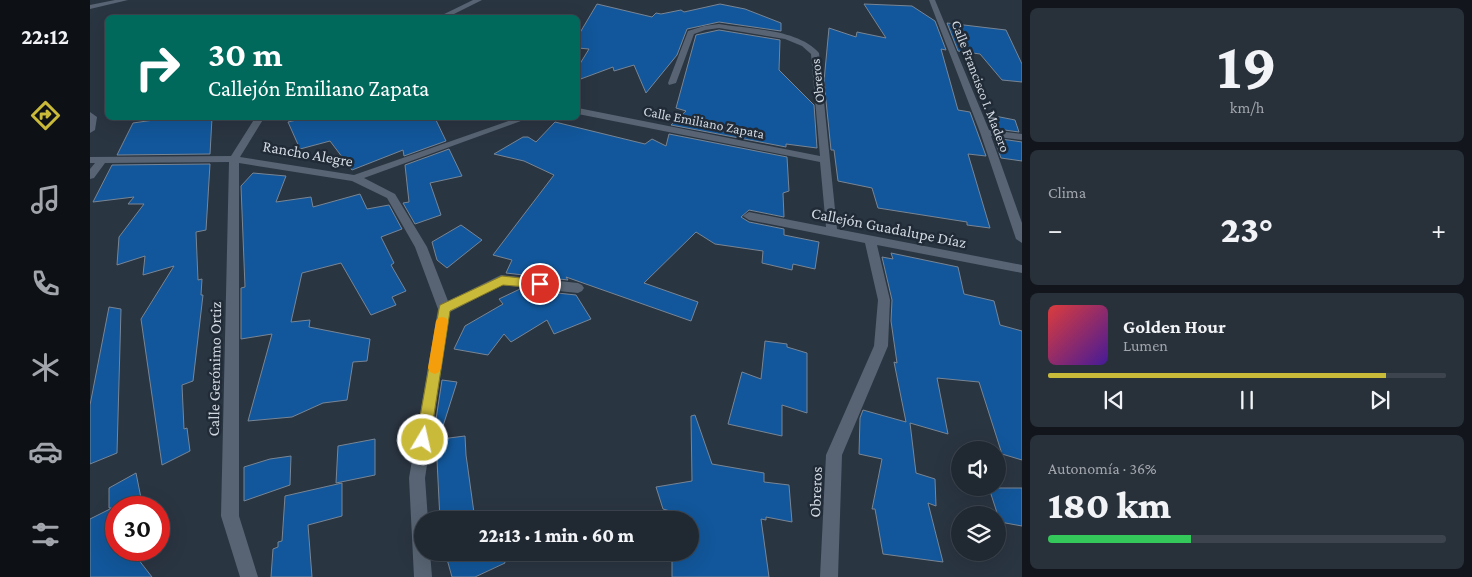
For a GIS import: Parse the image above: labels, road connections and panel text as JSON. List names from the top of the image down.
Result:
{
  "streets": {
    "street": [
      "Obreros",
      "Calle Francisco I. Madero",
      "Calle Emiliano Zapata",
      "Rancho Alegre",
      "Callejón Guadalupe Díaz",
      "Calle Gerónimo Ortiz"
    ]
  },
  "crossings": [
    ["Obreros", "Calle Emiliano Zapata"],
    ["Obreros", "Callejón Guadalupe Díaz"],
    ["Rancho Alegre", "Calle Gerónimo Ortiz"]
  ],
  "page": {
    "tabs": "22:12",
    "tile": [
      ["19", "km/h"],
      "Clima",
      ["Autonomía · 36%", "180 km"]
    ],
    "turn": ["30 m", "Callejón Emiliano Zapata"],
    "heat": ["−", "23°", "+"],
    "song": ["Golden Hour", "Lumen"],
    "limit": "30",
    "trip": "22:13 · 1 min · 60 m"
  }
}
